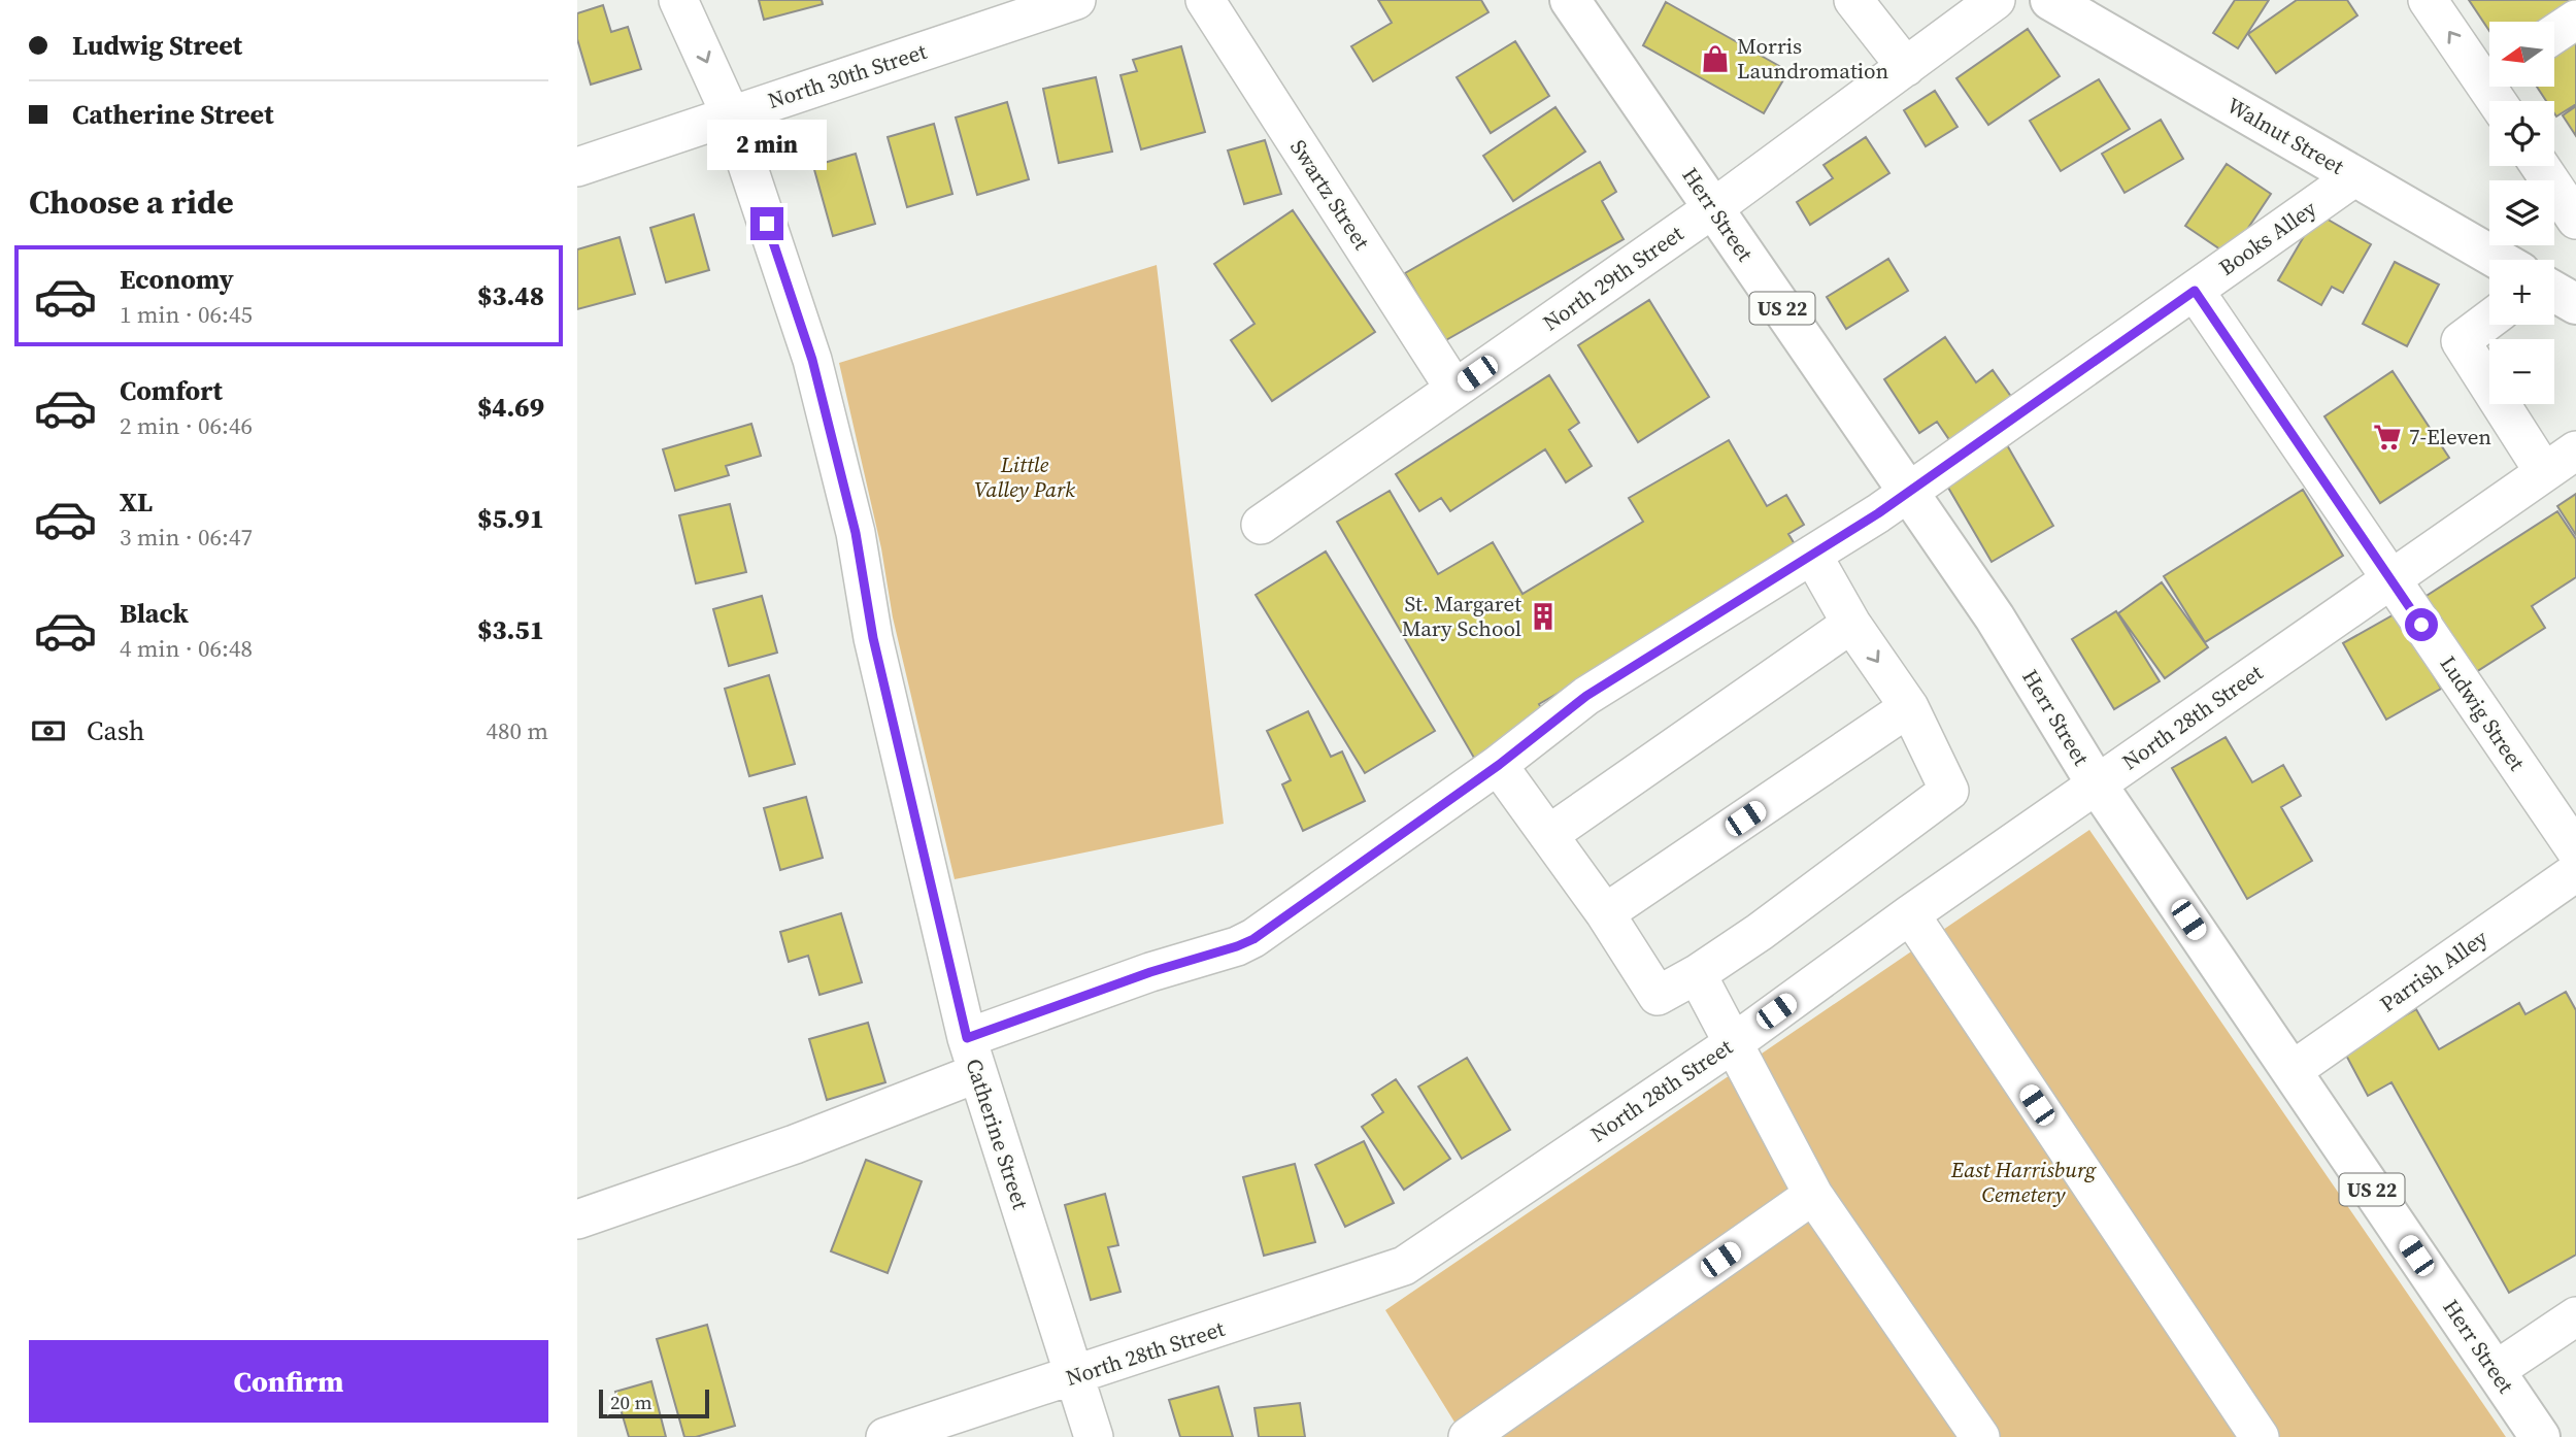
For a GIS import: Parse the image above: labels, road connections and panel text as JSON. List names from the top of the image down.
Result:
{
  "streets": {
    "main road": ["Walnut Street", "Herr Street", "US 22"],
    "street": [
      "North 30th Street",
      "Swartz Street",
      "Books Alley",
      "North 29th Street",
      "Ludwig Street",
      "North 28th Street",
      "Parrish Alley",
      "Catherine Street"
    ]
  },
  "crossings": [
    ["North 30th Street", "Catherine Street"],
    ["Walnut Street", "Books Alley"],
    ["Swartz Street", "North 29th Street"],
    ["Herr Street", "Books Alley"],
    ["Herr Street", "North 29th Street"],
    ["Herr Street", "North 28th Street"],
    ["Herr Street", "Parrish Alley"],
    ["Books Alley", "Ludwig Street"],
    ["Books Alley", "Catherine Street"],
    ["Ludwig Street", "North 28th Street"],
    ["North 28th Street", "Catherine Street"]
  ],
  "parks": ["Little Valley Park", "East Harrisburg Cemetery"],
  "places": {
    "shop": ["Morris Laundromation"],
    "supermarket": ["7-Eleven"],
    "building": ["St. Margaret Mary School"]
  },
  "scale_bar": "20 m",
  "north": "left",
  "page": {
    "banner": ["Ludwig Street", "Catherine Street"],
    "map_buttons": ["+", "−"],
    "bubble": "2 min",
    "heading": "Choose a ride",
    "list": [
      {
        "name": "Economy",
        "note": "1 min · 06:45",
        "value": "$3.48"
      },
      {
        "name": "Comfort",
        "note": "2 min · 06:46",
        "value": "$4.69"
      },
      {
        "name": "XL",
        "note": "3 min · 06:47",
        "value": "$5.91"
      },
      {
        "name": "Black",
        "note": "4 min · 06:48",
        "value": "$3.51"
      }
    ],
    "pay": ["Cash", "480 m"],
    "buttons": "Confirm",
    "scale": "20 m"
  }
}
